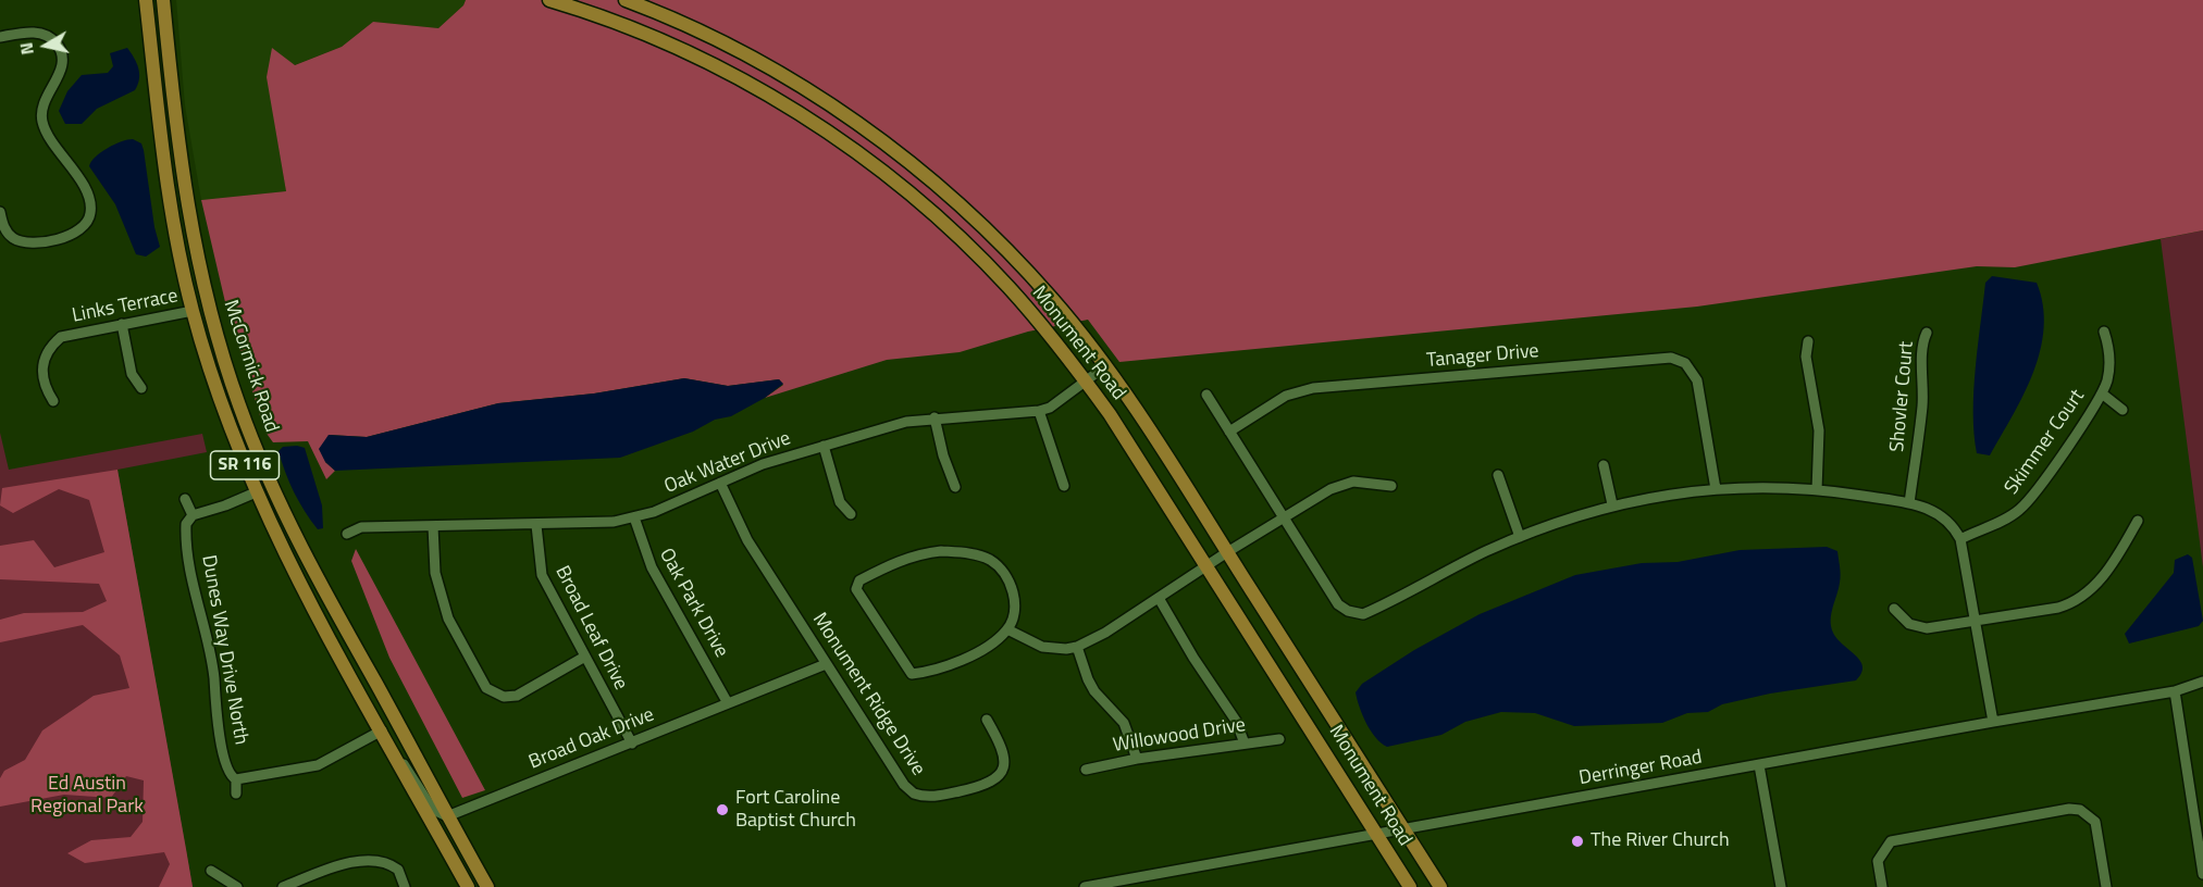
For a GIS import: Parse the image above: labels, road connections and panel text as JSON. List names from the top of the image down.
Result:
{
  "streets": {
    "main road": ["Monument Road", "McCormick Road", "SR 116"],
    "street": [
      "Links Terrace",
      "Tanager Drive",
      "Shovler Court",
      "Skimmer Court",
      "Oak Water Drive",
      "Oak Park Drive",
      "Broad Leaf Drive",
      "Dunes Way Drive North",
      "Monument Ridge Drive",
      "Willowood Drive",
      "Broad Oak Drive",
      "Derringer Road"
    ]
  },
  "crossings": [
    ["Links Terrace", "McCormick Road"],
    ["Monument Road", "Oak Water Drive"],
    ["Monument Road", "Derringer Road"],
    ["McCormick Road", "Broad Oak Drive"],
    ["Oak Water Drive", "Oak Park Drive"],
    ["Oak Water Drive", "Broad Leaf Drive"],
    ["Oak Water Drive", "Monument Ridge Drive"],
    ["Oak Park Drive", "Broad Oak Drive"],
    ["Broad Leaf Drive", "Broad Oak Drive"],
    ["Monument Ridge Drive", "Broad Oak Drive"]
  ],
  "parks": ["Ed Austin Regional Park"],
  "places": ["Fort Caroline Baptist Church", "The River Church"],
  "north": "left"
}
